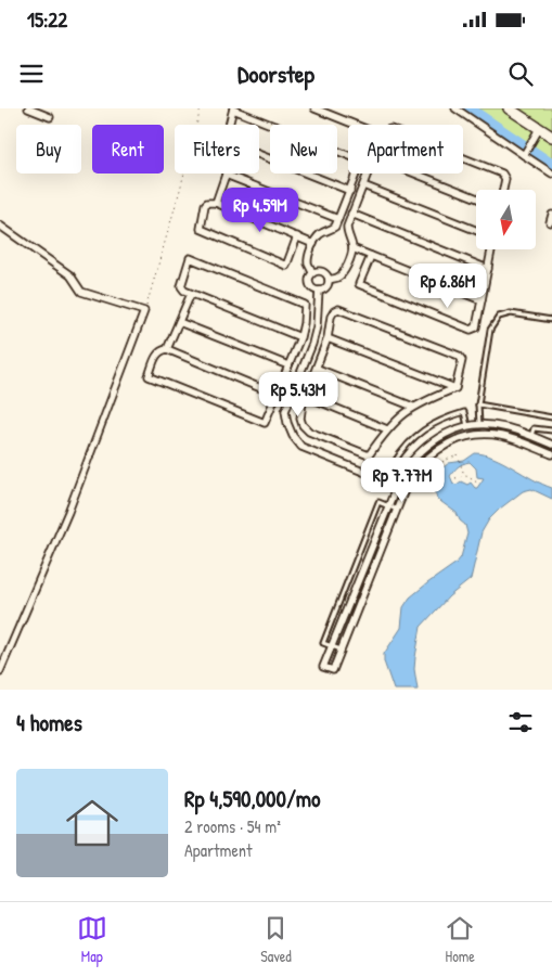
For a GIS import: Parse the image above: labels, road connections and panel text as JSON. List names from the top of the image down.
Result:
{
  "north": "bottom",
  "page": {
    "status": "15:22",
    "header": "Doorstep",
    "chip": [
      "Buy",
      "Rent",
      "Filters",
      "New",
      "Apartment"
    ],
    "price": [
      "Rp 4.59M",
      "Rp 6.86M",
      "Rp 5.43M",
      "Rp 7.77M"
    ],
    "heading": "4 homes",
    "list": [
      {
        "name": "Rp 4,590,000/mo",
        "note": "2 rooms · 54 m² · Apartment"
      }
    ],
    "tabs": ["Map", "Saved", "Home"]
  }
}
